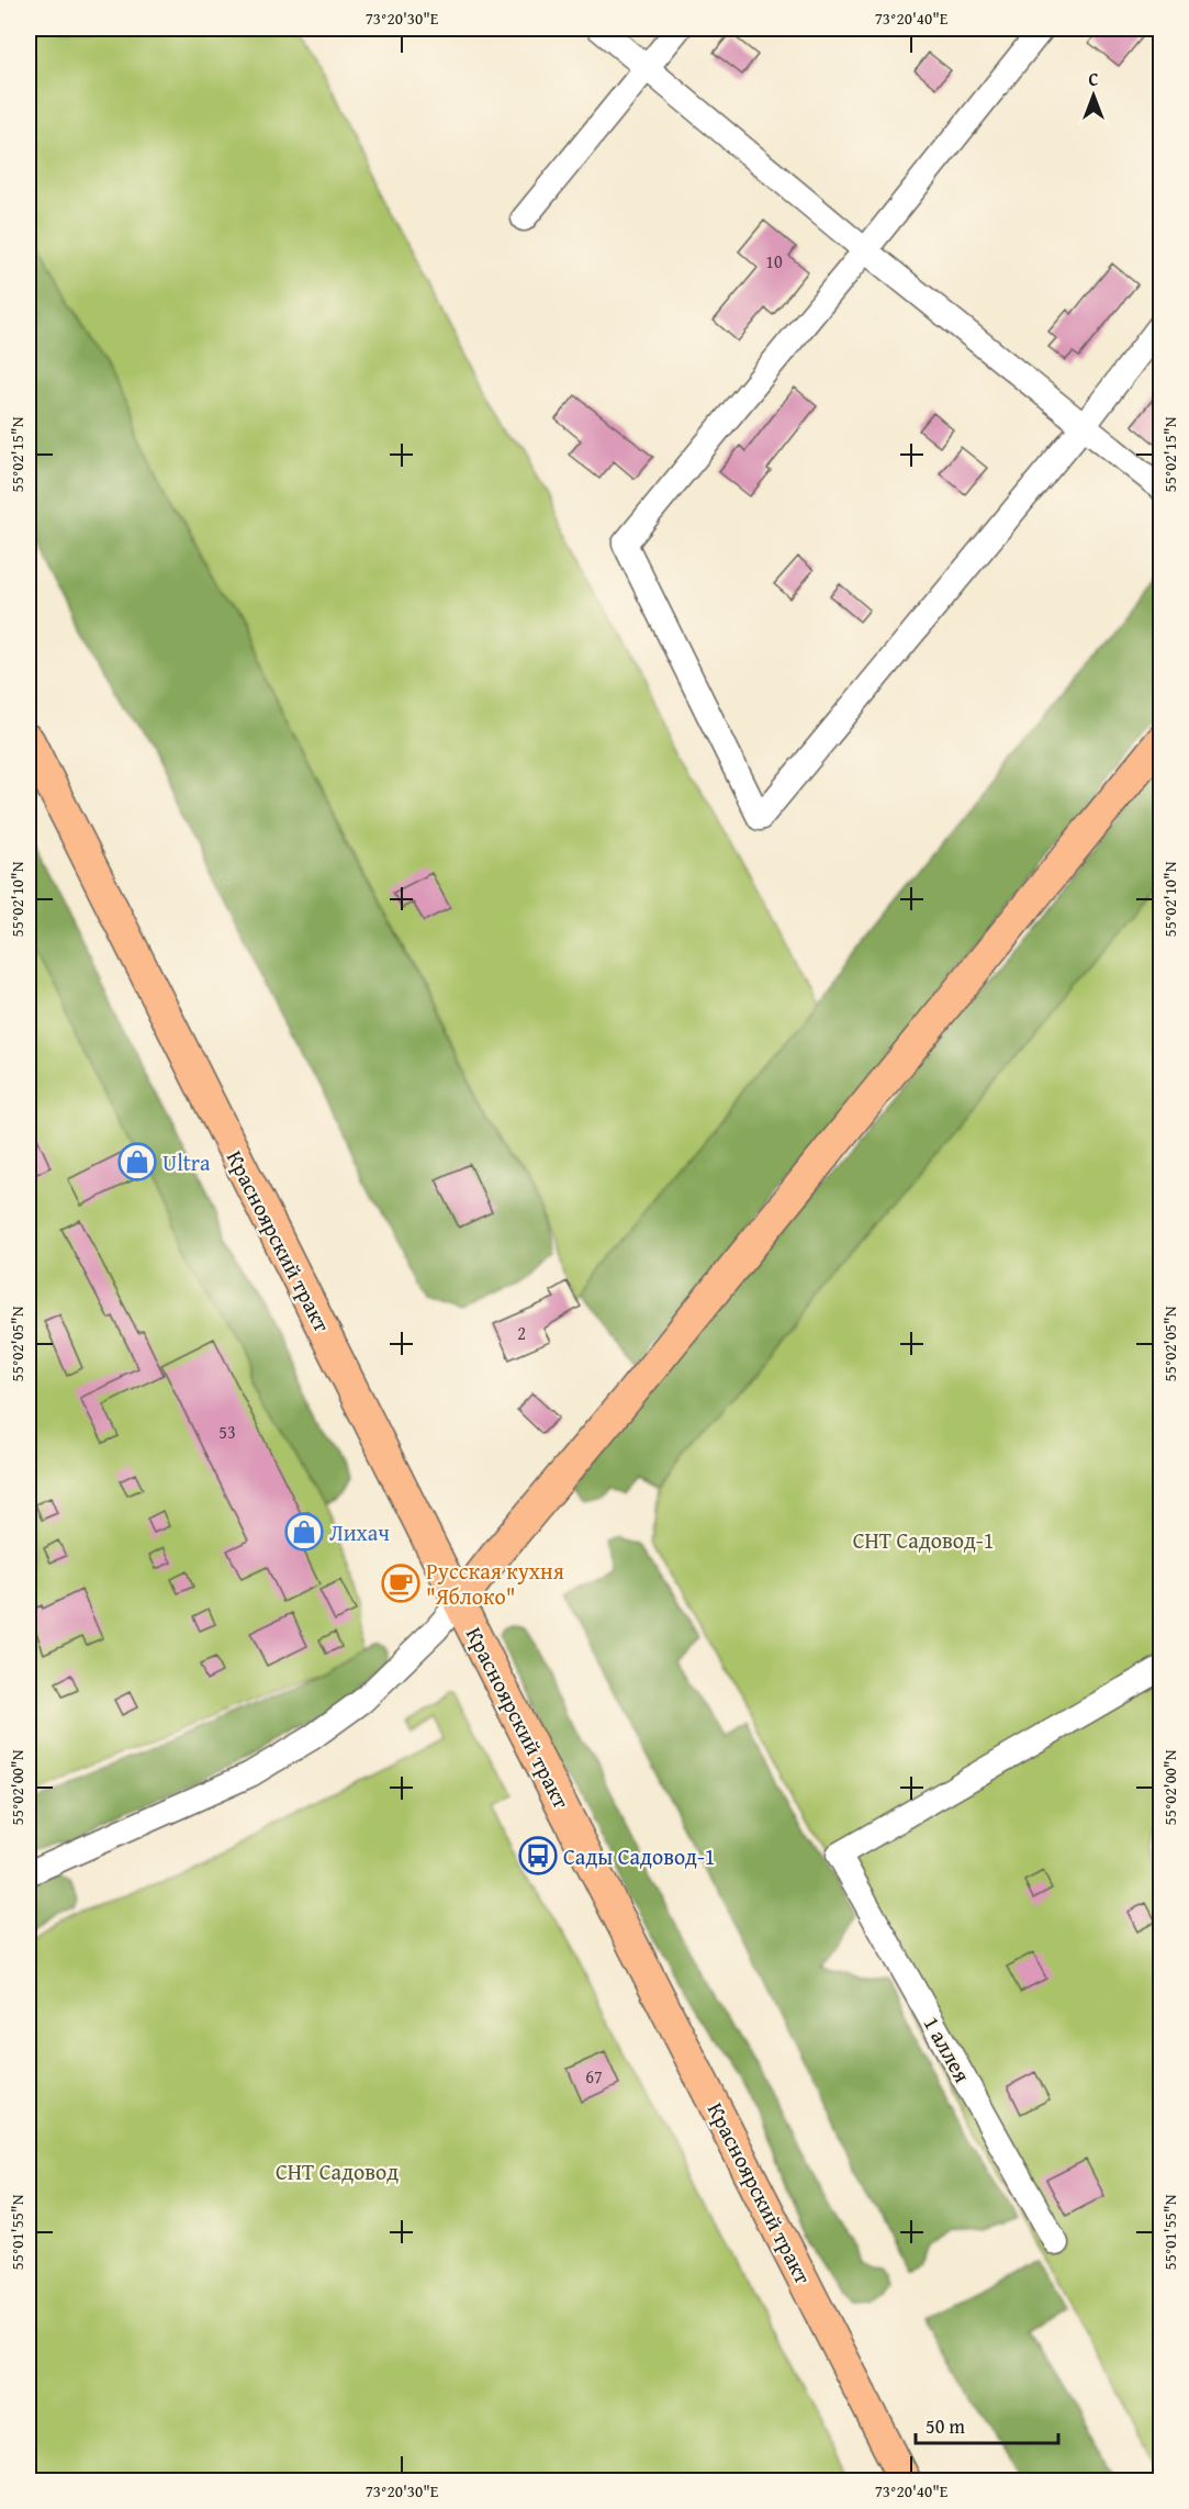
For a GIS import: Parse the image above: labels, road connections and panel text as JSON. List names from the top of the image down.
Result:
{
  "streets": {
    "main road": ["Красноярский тракт"],
    "street": ["1 аллея"]
  },
  "parks": ["СНТ Садовод-1", "СНТ Садовод"],
  "places": {
    "shop": ["Ultra", "Лихач"],
    "cafe": ["Русская кухня \"Яблоко\""],
    "bus stop": ["Сады Садовод-1"]
  },
  "house_numbers": [
    "10",
    "2",
    "53",
    "67"
  ],
  "scale_bar": "50 m",
  "north": "top",
  "coordinates": [
    "73°20'30\"E",
    "73°20'40\"E",
    "55°02'15\"N",
    "55°02'10\"N",
    "55°02'05\"N",
    "55°02'00\"N",
    "55°01'55\"N"
  ]
}
